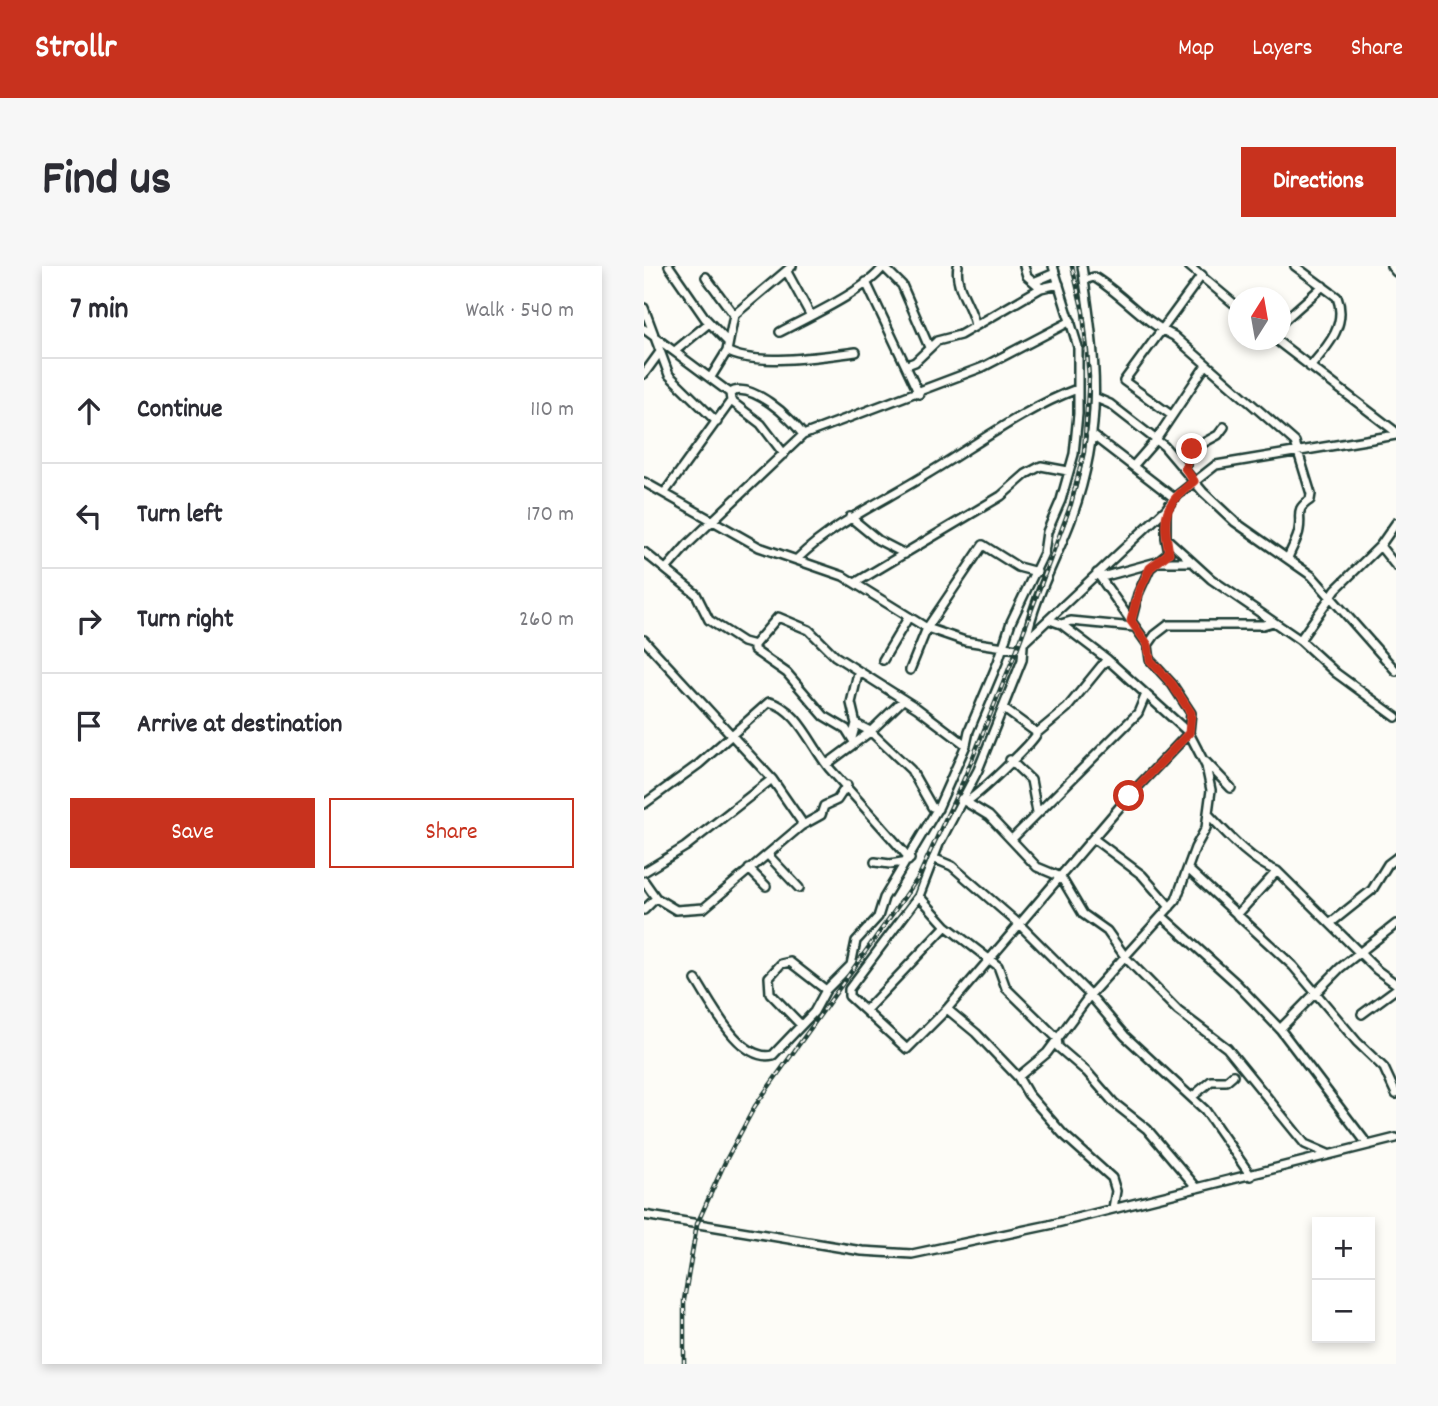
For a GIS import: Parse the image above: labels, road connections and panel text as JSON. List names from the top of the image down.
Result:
{
  "north": "top",
  "page": {
    "header": "Strollr",
    "nav": ["Map", "Layers", "Share"],
    "title": "Find us",
    "buttons": [
      "Directions",
      ["Save", "Share"]
    ],
    "heading": ["7 min", "Walk · 540 m"],
    "list": [
      ["Continue", "110 m"],
      ["Turn left", "170 m"],
      ["Turn right", "260 m"],
      "Arrive at destination"
    ],
    "map_buttons": ["+", "−"]
  }
}
